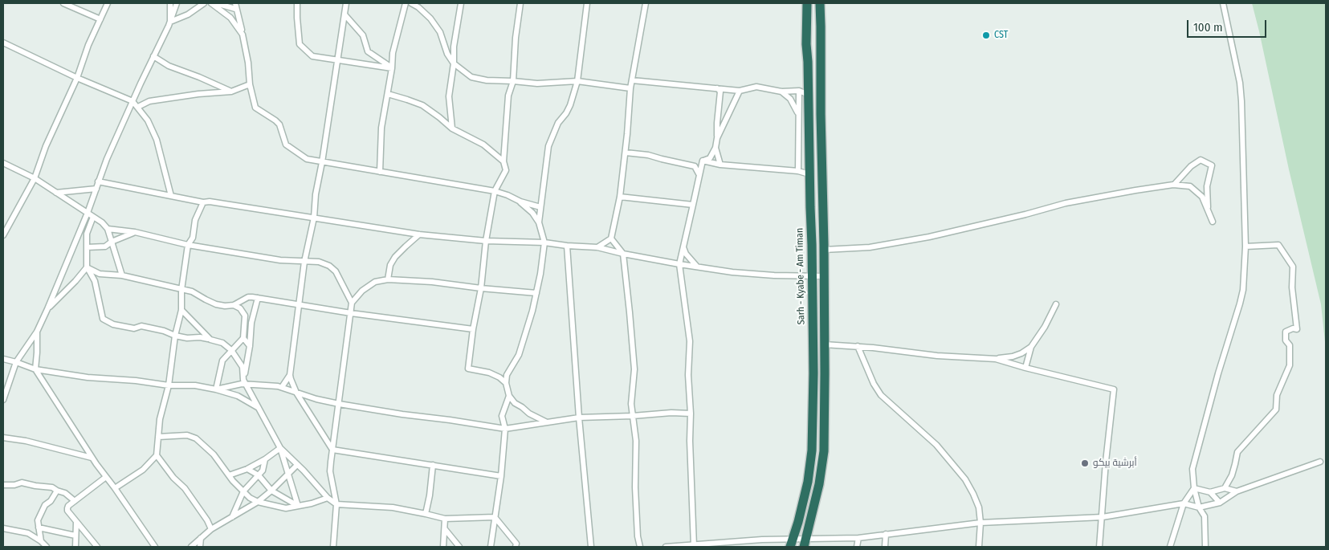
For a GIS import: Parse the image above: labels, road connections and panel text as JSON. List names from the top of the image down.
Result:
{
  "streets": {
    "highway": ["Sarh - Kyabe - Am Timan"]
  },
  "places": ["CST", "أبرشية بيكو"],
  "scale_bar": "100 m"
}
